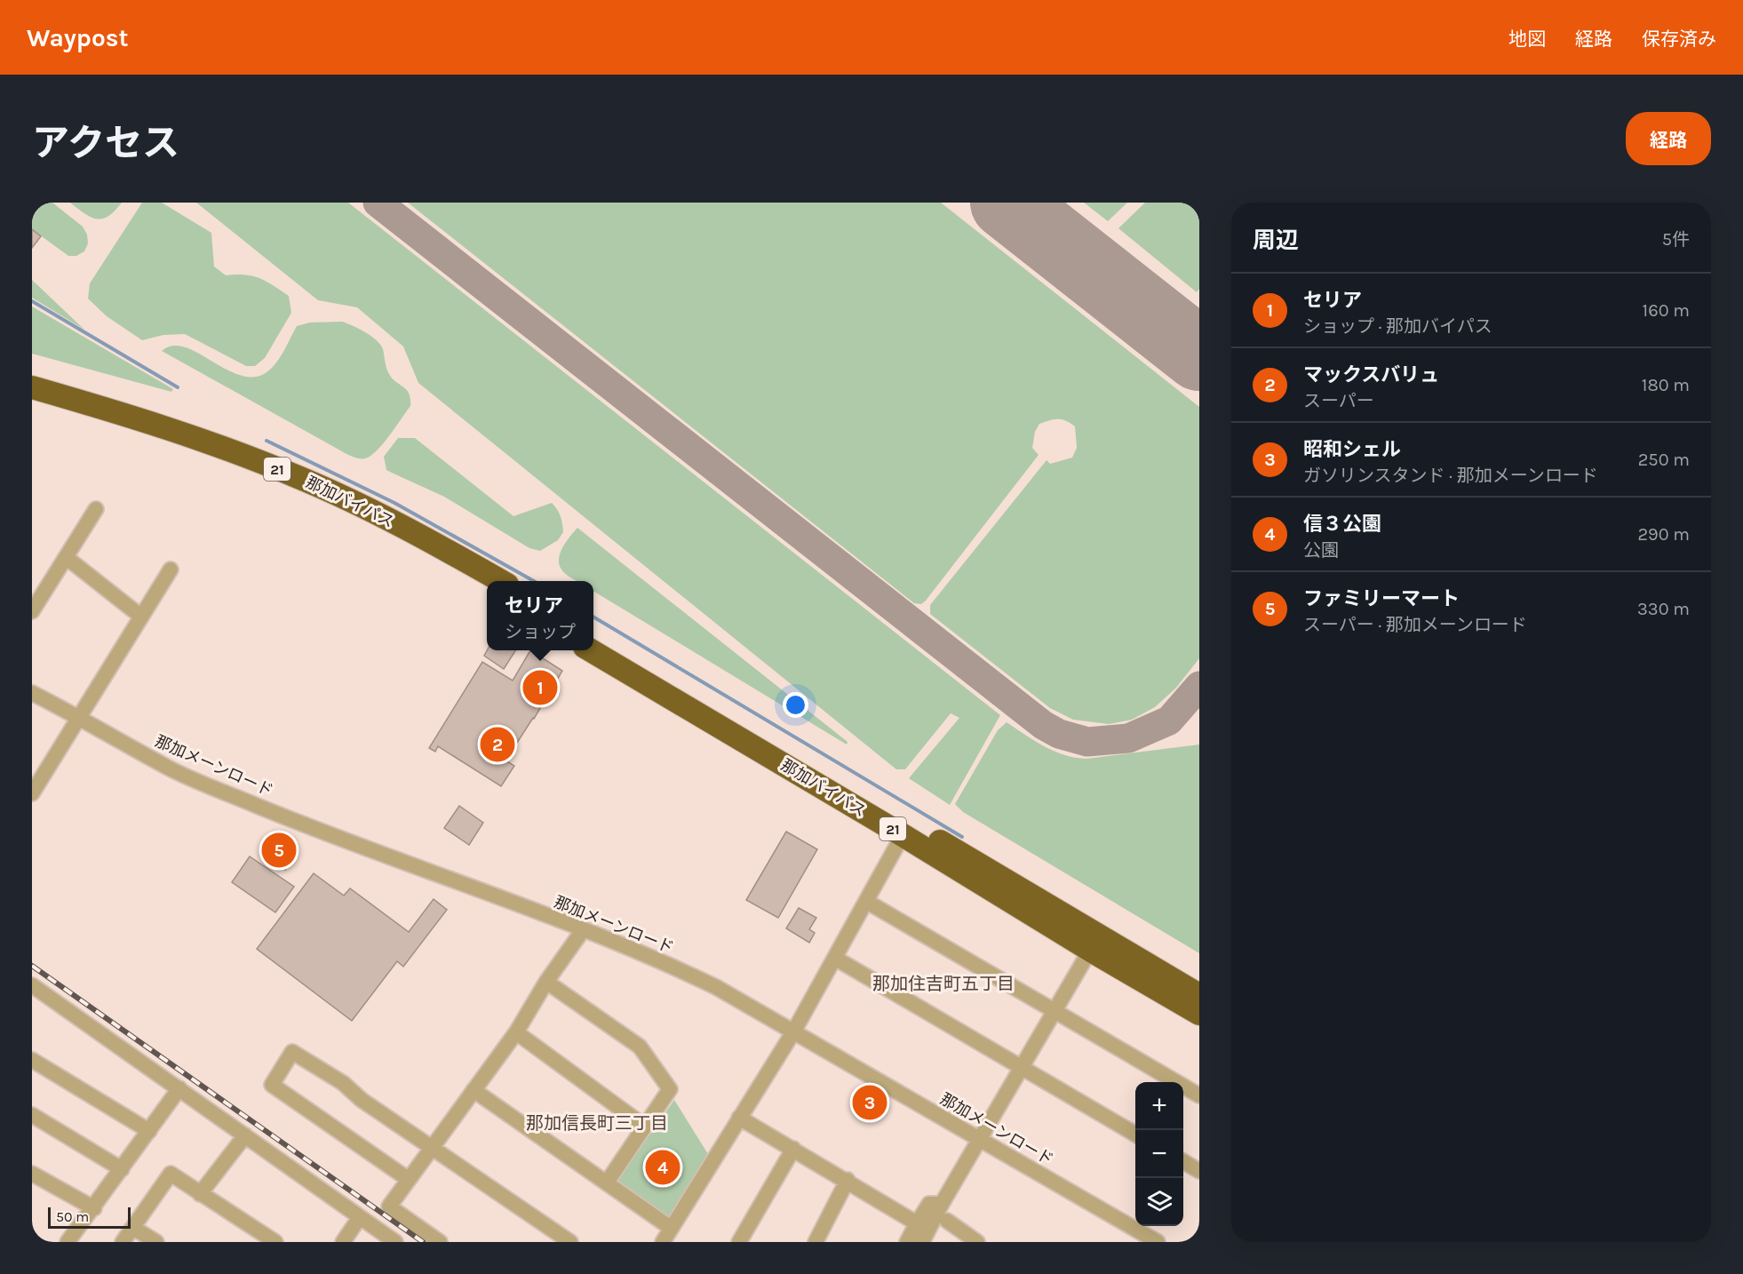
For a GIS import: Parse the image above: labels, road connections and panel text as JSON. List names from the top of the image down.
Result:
{
  "streets": {
    "highway": ["21", "那加バイパス"],
    "street": ["那加メーンロード"]
  },
  "districts": ["那加住吉町五丁目", "那加信長町三丁目"],
  "scale_bar": "50 m",
  "page": {
    "header": "Waypost",
    "nav": ["地図", "経路", "保存済み"],
    "title": "アクセス",
    "buttons": "経路",
    "heading": ["周辺", "5件"],
    "list": [
      {
        "mark": "1",
        "name": "セリア",
        "note": "ショップ · 那加バイパス",
        "value": "160 m"
      },
      {
        "mark": "2",
        "name": "マックスバリュ",
        "note": "スーパー",
        "value": "180 m"
      },
      {
        "mark": "3",
        "name": "昭和シェル",
        "note": "ガソリンスタンド · 那加メーンロード",
        "value": "250 m"
      },
      {
        "mark": "4",
        "name": "信３公園",
        "note": "公園",
        "value": "290 m"
      },
      {
        "mark": "5",
        "name": "ファミリーマート",
        "note": "スーパー · 那加メーンロード",
        "value": "330 m"
      }
    ],
    "popup": ["セリア", "ショップ"],
    "pins": [
      "1",
      "2",
      "5",
      "3",
      "4"
    ],
    "map_buttons": ["+", "−"],
    "scale": "50 m"
  }
}
